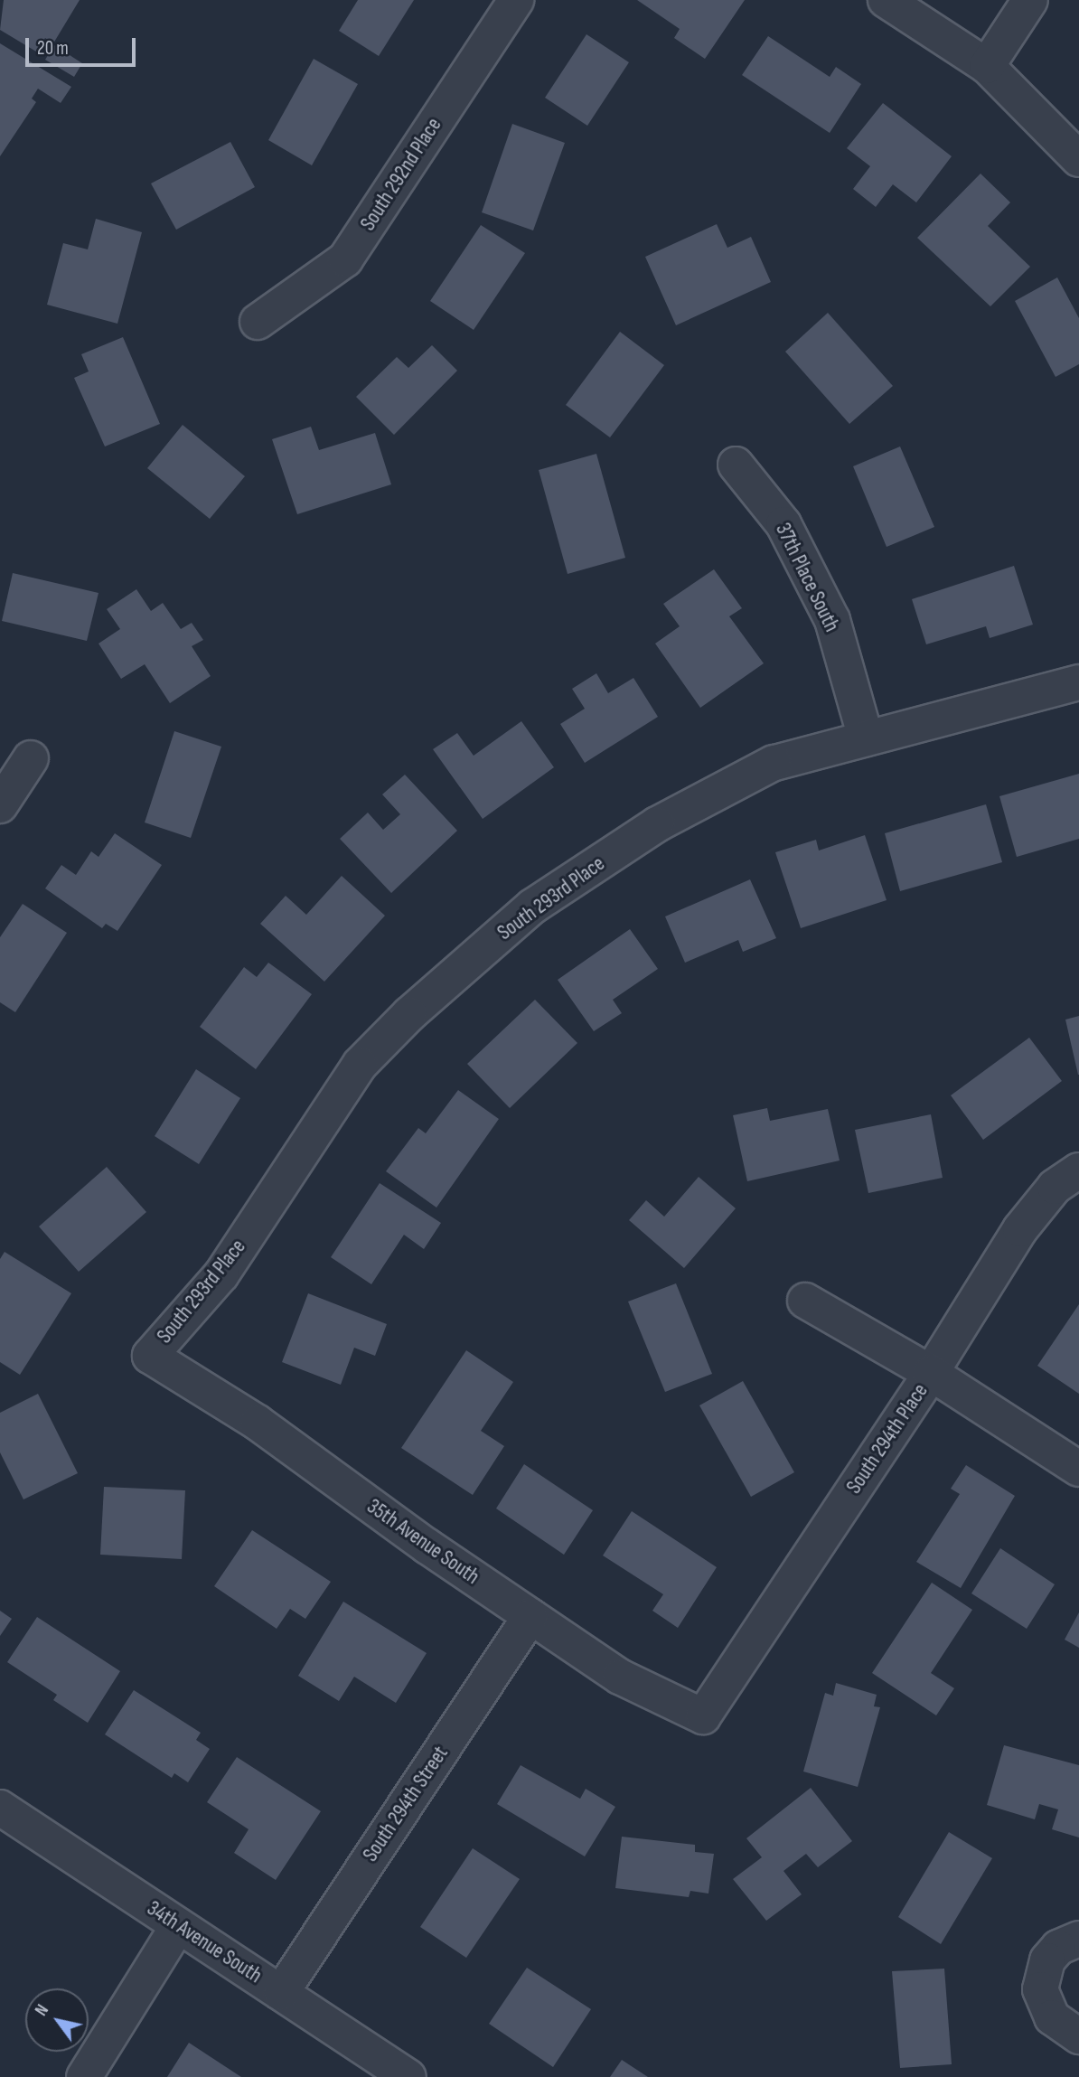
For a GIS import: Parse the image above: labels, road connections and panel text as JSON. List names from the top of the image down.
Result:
{
  "streets": {
    "street": [
      "South 292nd Place",
      "37th Place South",
      "South 293rd Place",
      "South 294th Place",
      "35th Avenue South",
      "South 294th Street",
      "34th Avenue South"
    ]
  },
  "crossings": [
    ["37th Place South", "South 293rd Place"],
    ["South 293rd Place", "35th Avenue South"],
    ["South 294th Place", "35th Avenue South"],
    ["35th Avenue South", "South 294th Street"],
    ["South 294th Street", "34th Avenue South"]
  ],
  "scale_bar": "20 m",
  "north": "top left"
}
